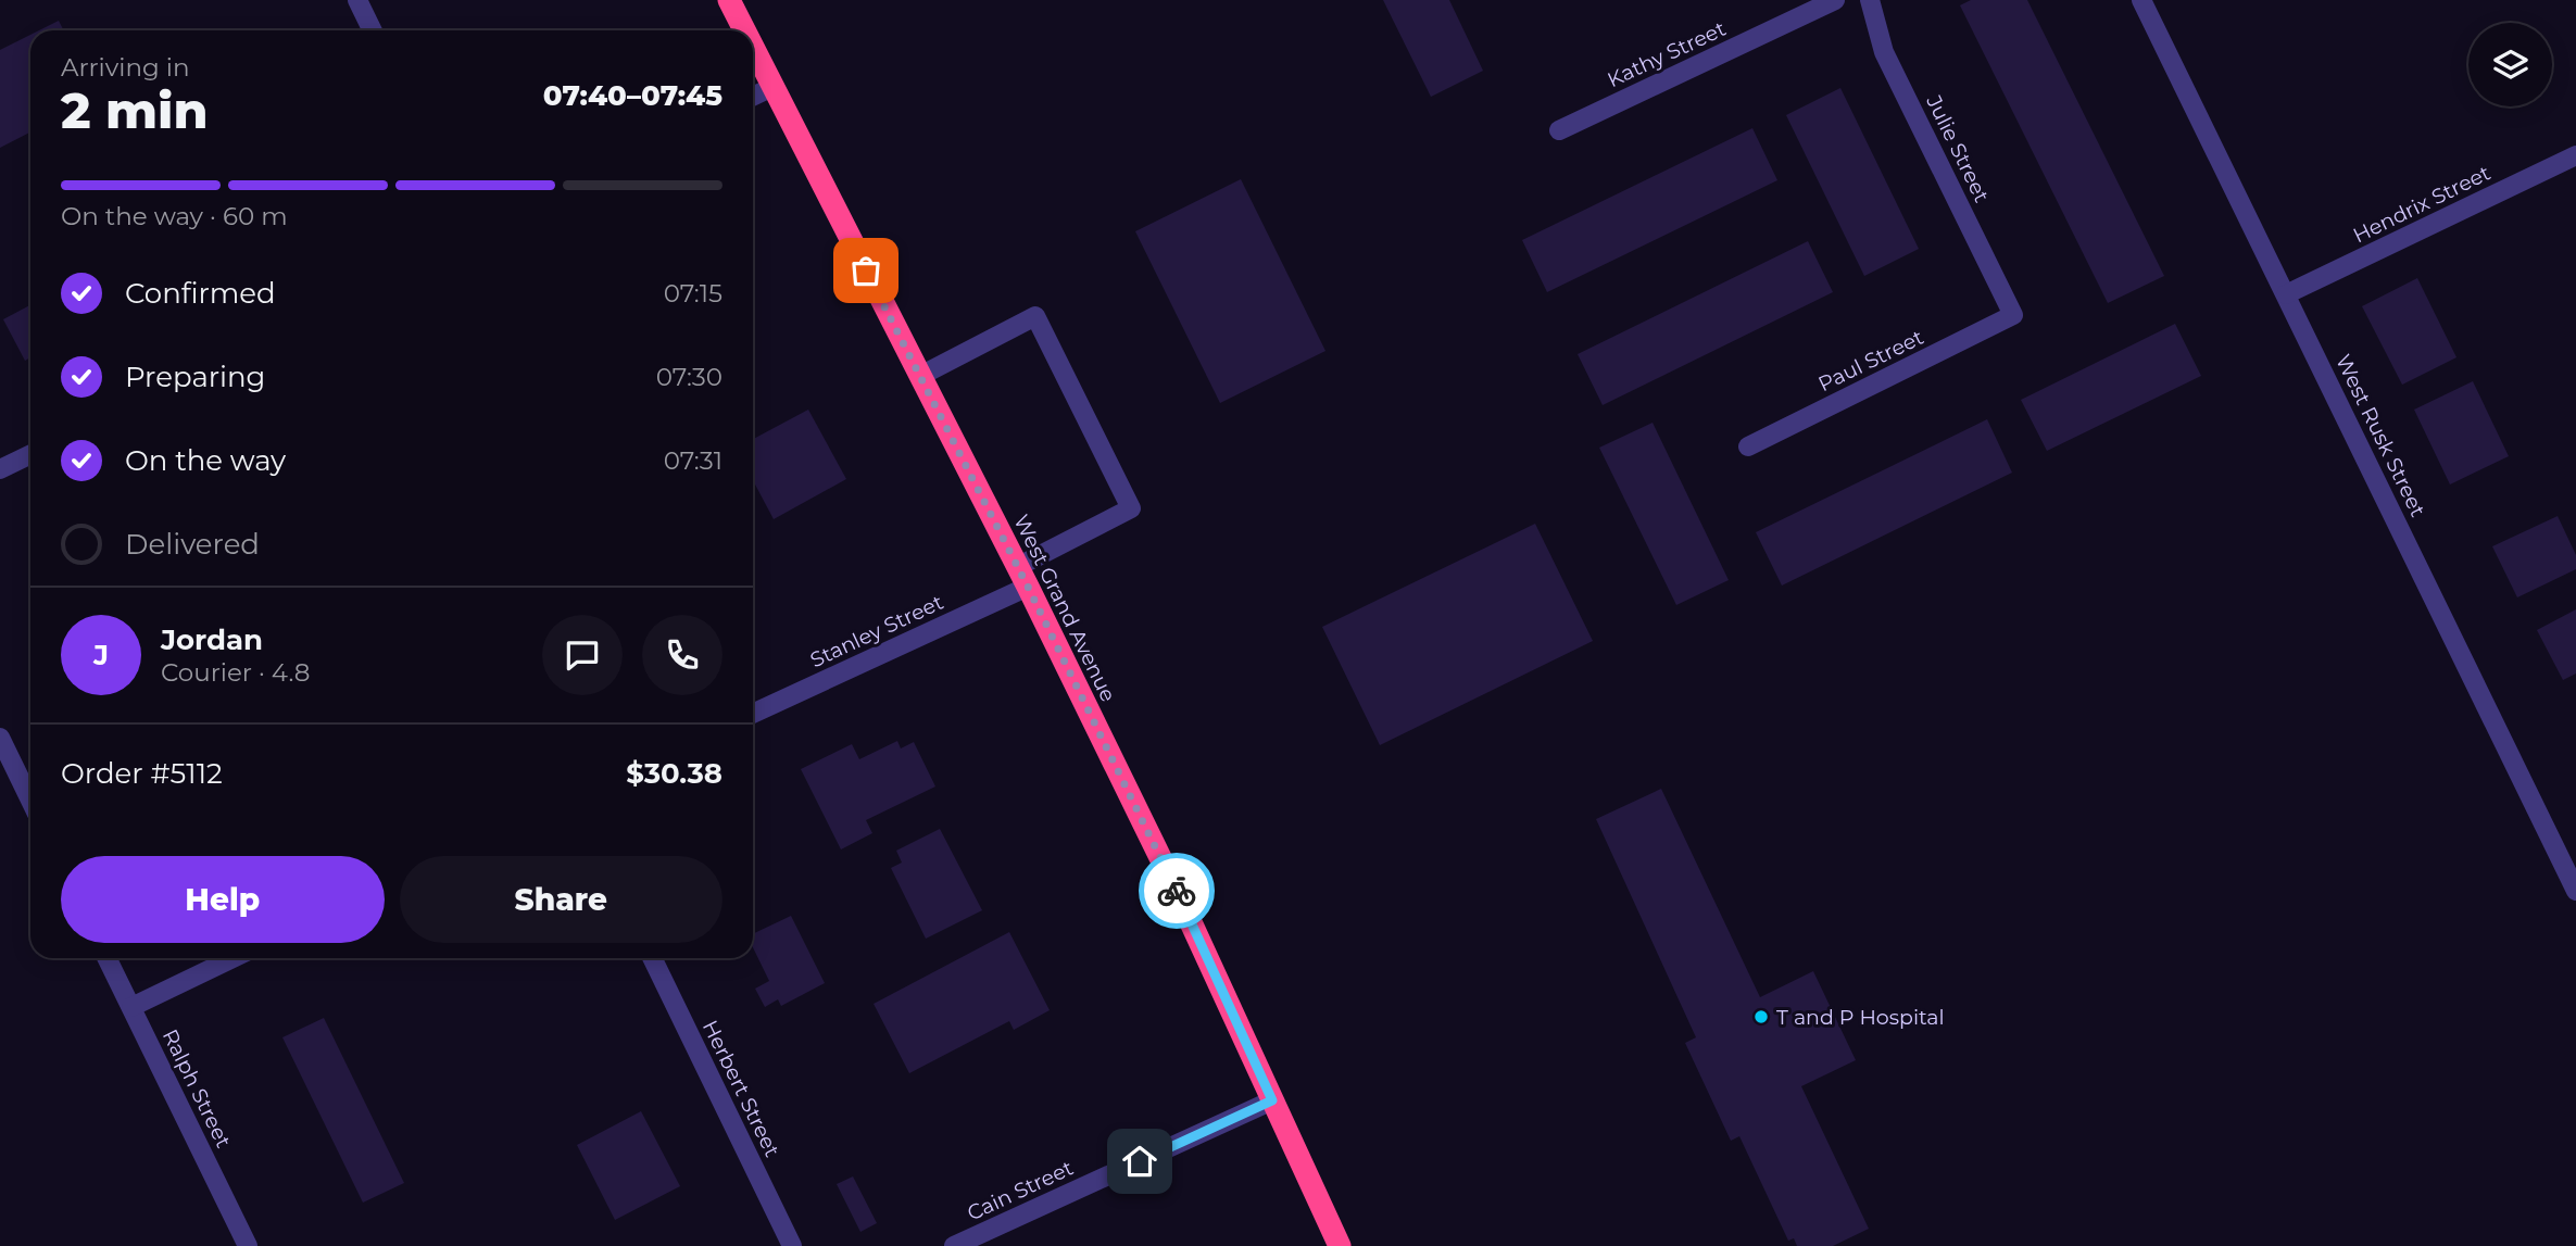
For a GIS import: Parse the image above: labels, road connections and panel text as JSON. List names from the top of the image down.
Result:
{
  "streets": {
    "highway": ["West Grand Avenue"],
    "street": [
      "Kathy Street",
      "Julie Street",
      "Hendrix Street",
      "Paul Street",
      "West Rusk Street",
      "Stanley Street",
      "Ralph Street",
      "Herbert Street",
      "Cain Street"
    ]
  },
  "crossings": [
    ["Julie Street", "Paul Street"],
    ["Hendrix Street", "West Rusk Street"],
    ["West Grand Avenue", "Stanley Street"],
    ["West Grand Avenue", "Cain Street"]
  ],
  "places": ["T and P Hospital"],
  "page": {
    "heading": ["2 min", "Arriving in", "07:40–07:45"],
    "panel": [
      "Jordan",
      "Courier · 4.8",
      "Order #5112",
      "$30.38"
    ],
    "bar": "On the way · 60 m",
    "list": [
      ["Confirmed", "07:15"],
      ["Preparing", "07:30"],
      ["On the way", "07:31"],
      "Delivered"
    ],
    "round": "J",
    "buttons": ["Help", "Share"]
  }
}
